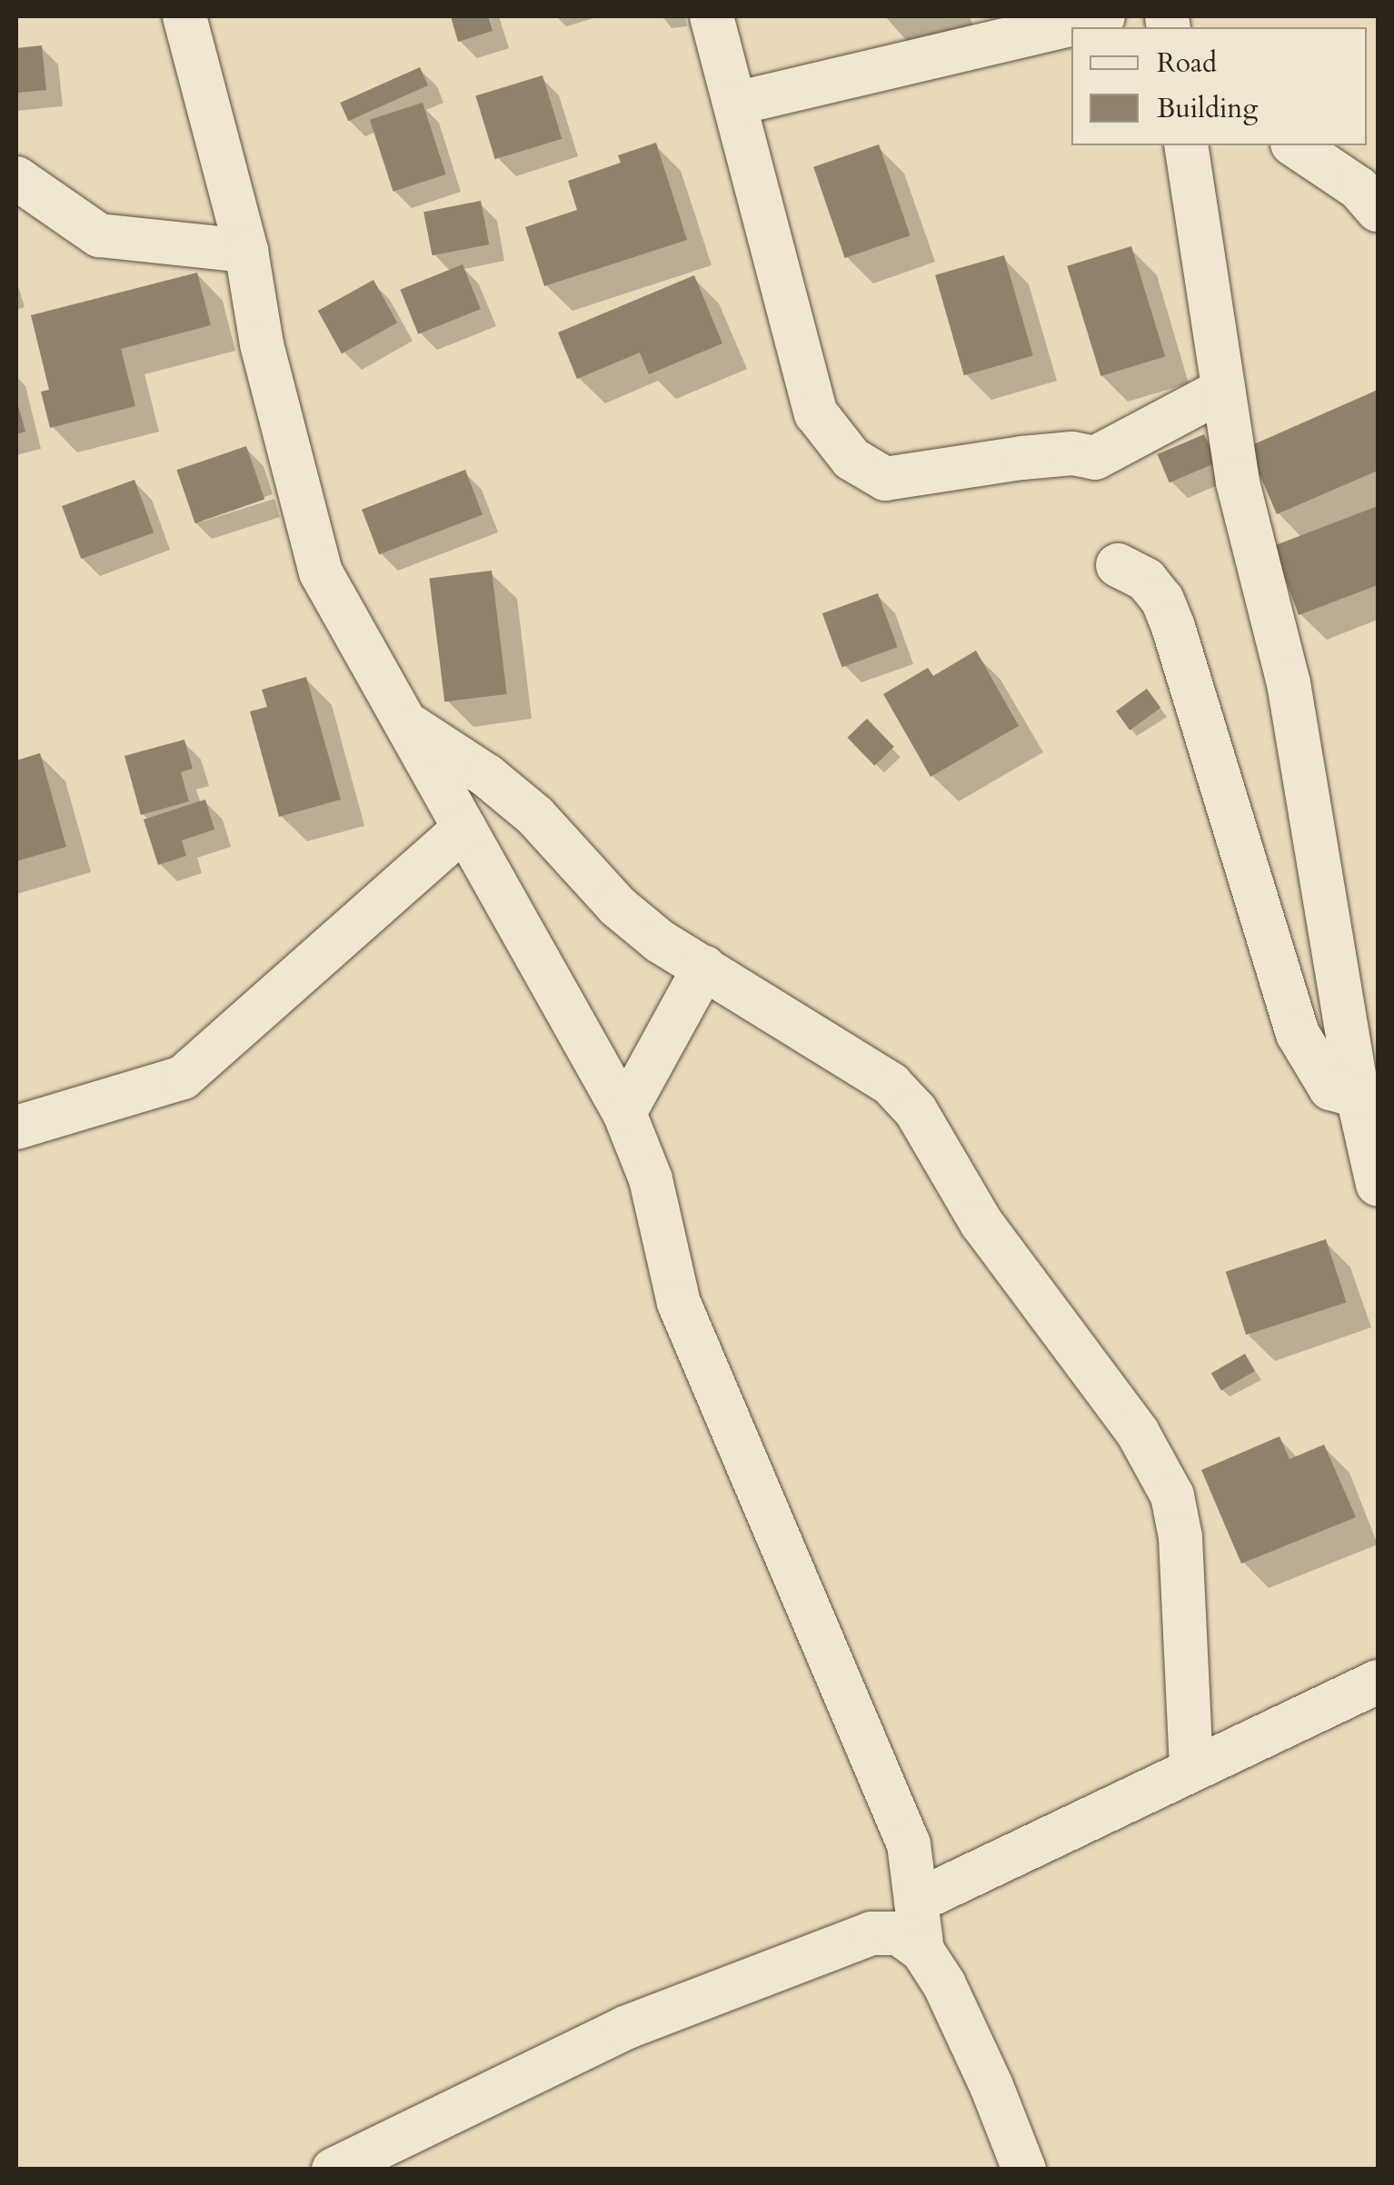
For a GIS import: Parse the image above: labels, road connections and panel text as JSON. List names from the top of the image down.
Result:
{
  "legend": ["Road", "Building"]
}
